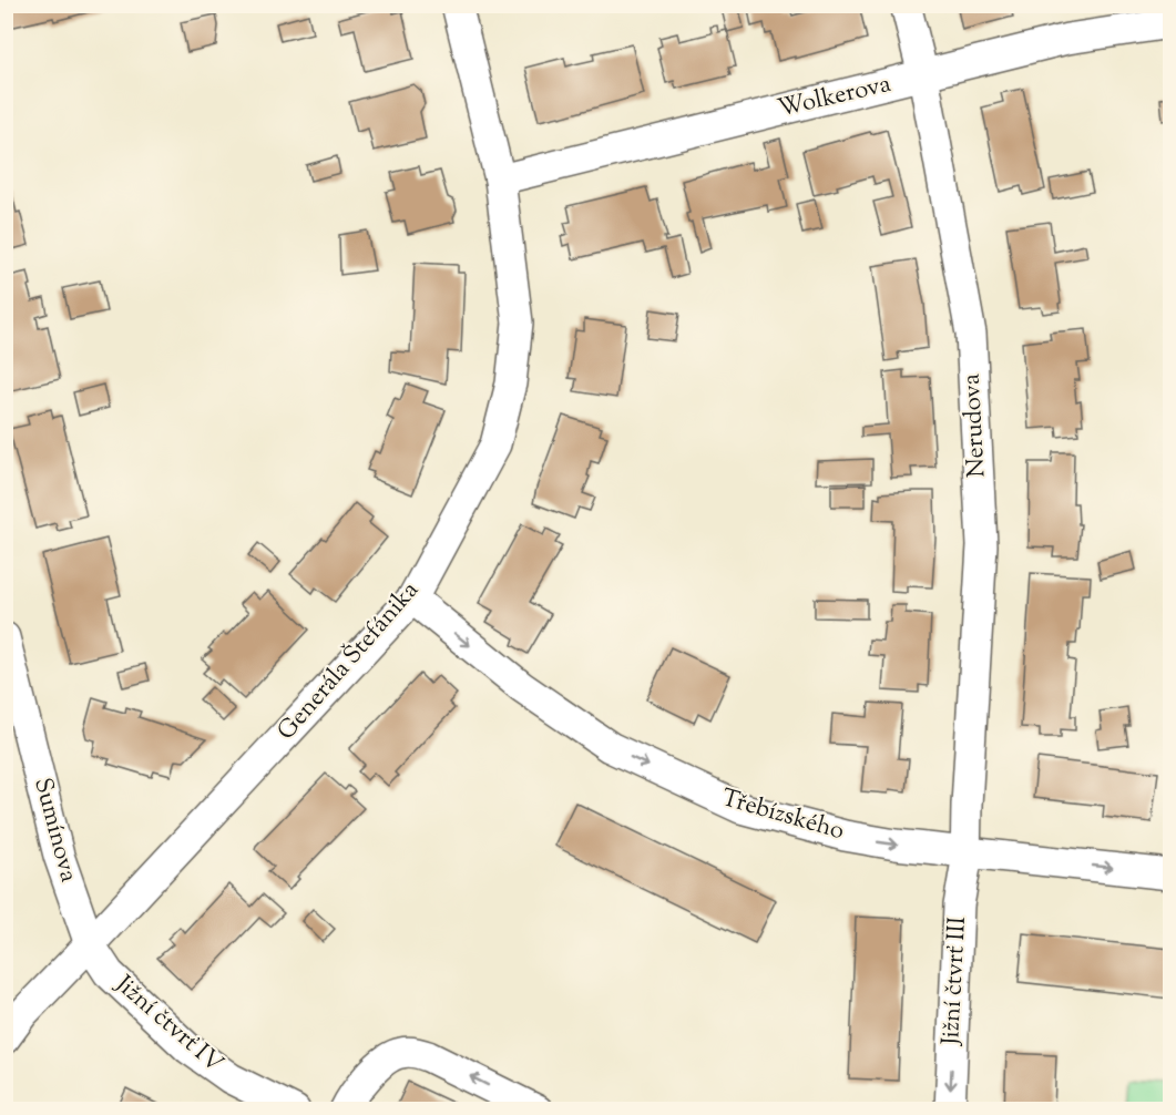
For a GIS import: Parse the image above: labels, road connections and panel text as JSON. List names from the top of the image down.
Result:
{
  "streets": {
    "street": [
      "Wolkerova",
      "Nerudova",
      "Generála Štefánika",
      "Třebízského",
      "Sumínova",
      "Jižní čtvrť III",
      "Jižní čtvrť IV"
    ]
  },
  "crossings": [
    ["Wolkerova", "Nerudova"],
    ["Wolkerova", "Generála Štefánika"],
    ["Nerudova", "Třebízského"],
    ["Nerudova", "Jižní čtvrť III"],
    ["Generála Štefánika", "Třebízského"],
    ["Generála Štefánika", "Sumínova"],
    ["Generála Štefánika", "Jižní čtvrť IV"],
    ["Třebízského", "Jižní čtvrť III"],
    ["Sumínova", "Jižní čtvrť IV"]
  ],
  "one_way": ["Třebízského", "Jižní čtvrť III"]
}
